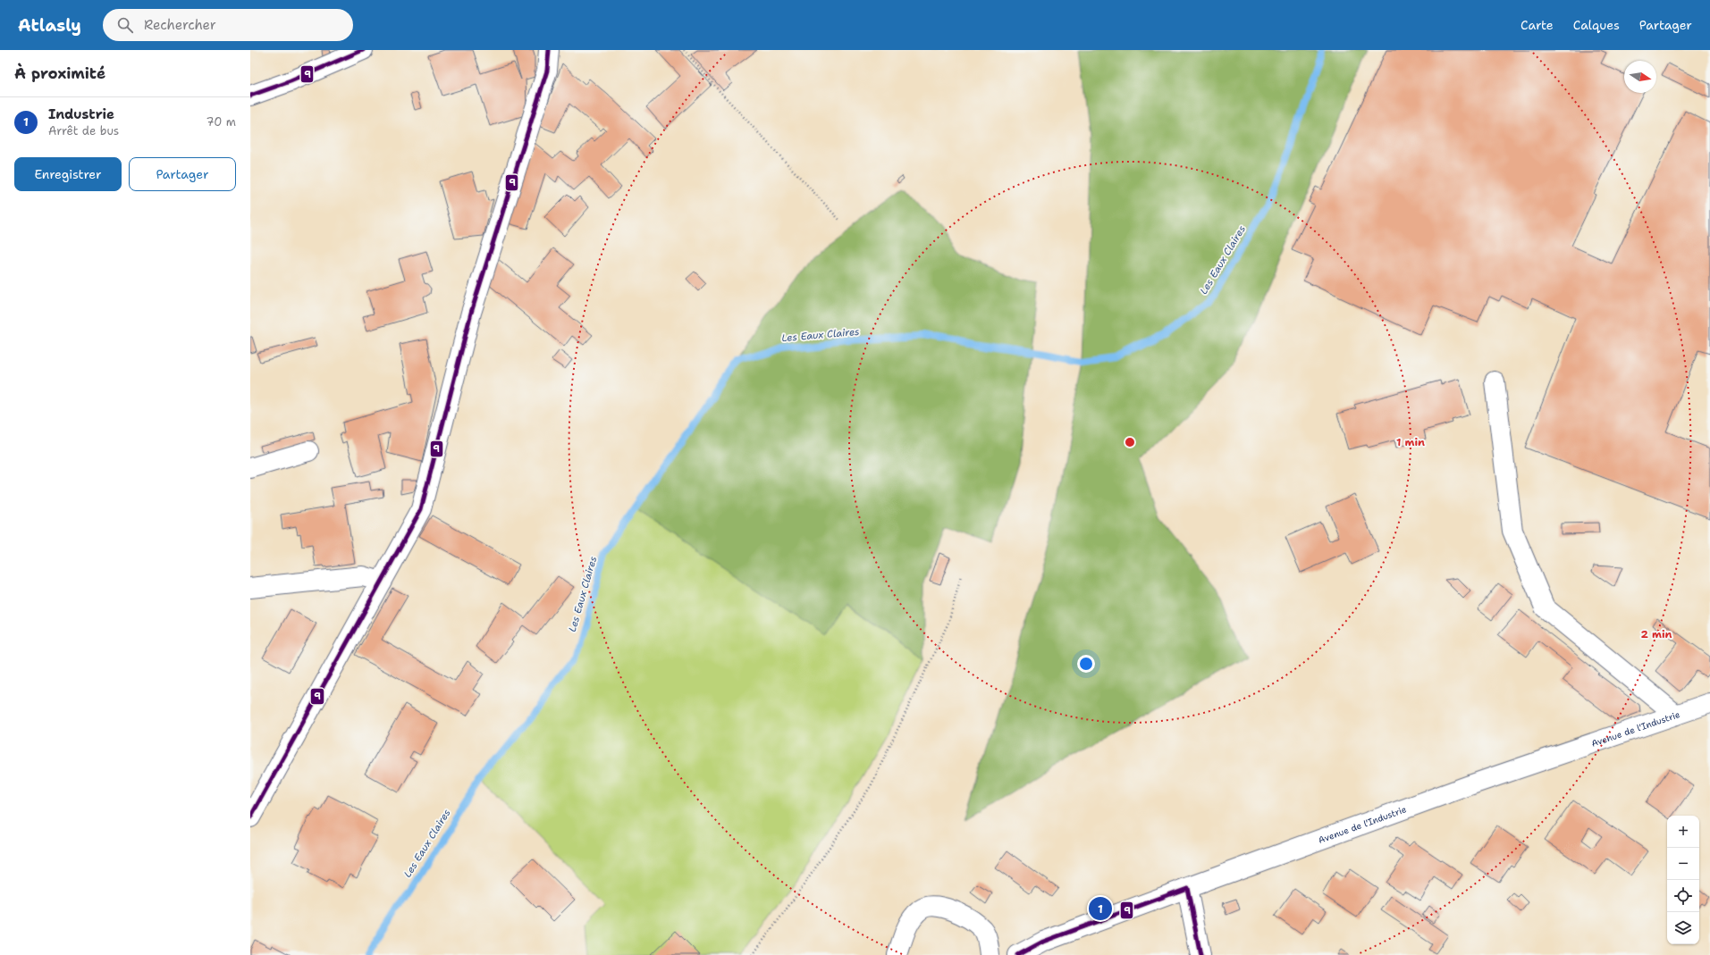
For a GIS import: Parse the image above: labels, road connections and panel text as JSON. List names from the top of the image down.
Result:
{
  "streets": {
    "street": ["Avenue de l'Industrie"]
  },
  "water": ["Les Eaux Claires"],
  "lines": ["transit line 9"],
  "north": "right",
  "page": {
    "header": "Atlasly",
    "search": "Rechercher",
    "nav": ["Carte", "Calques", "Partager"],
    "heading": "À proximité",
    "list": [
      {
        "mark": "1",
        "name": "Industrie",
        "note": "Arrêt de bus",
        "value": "70 m"
      }
    ],
    "buttons": ["Enregistrer", "Partager"],
    "map_buttons": ["+", "−"],
    "pins": "1"
  },
  "rings": ["1 min", "2 min"]
}
